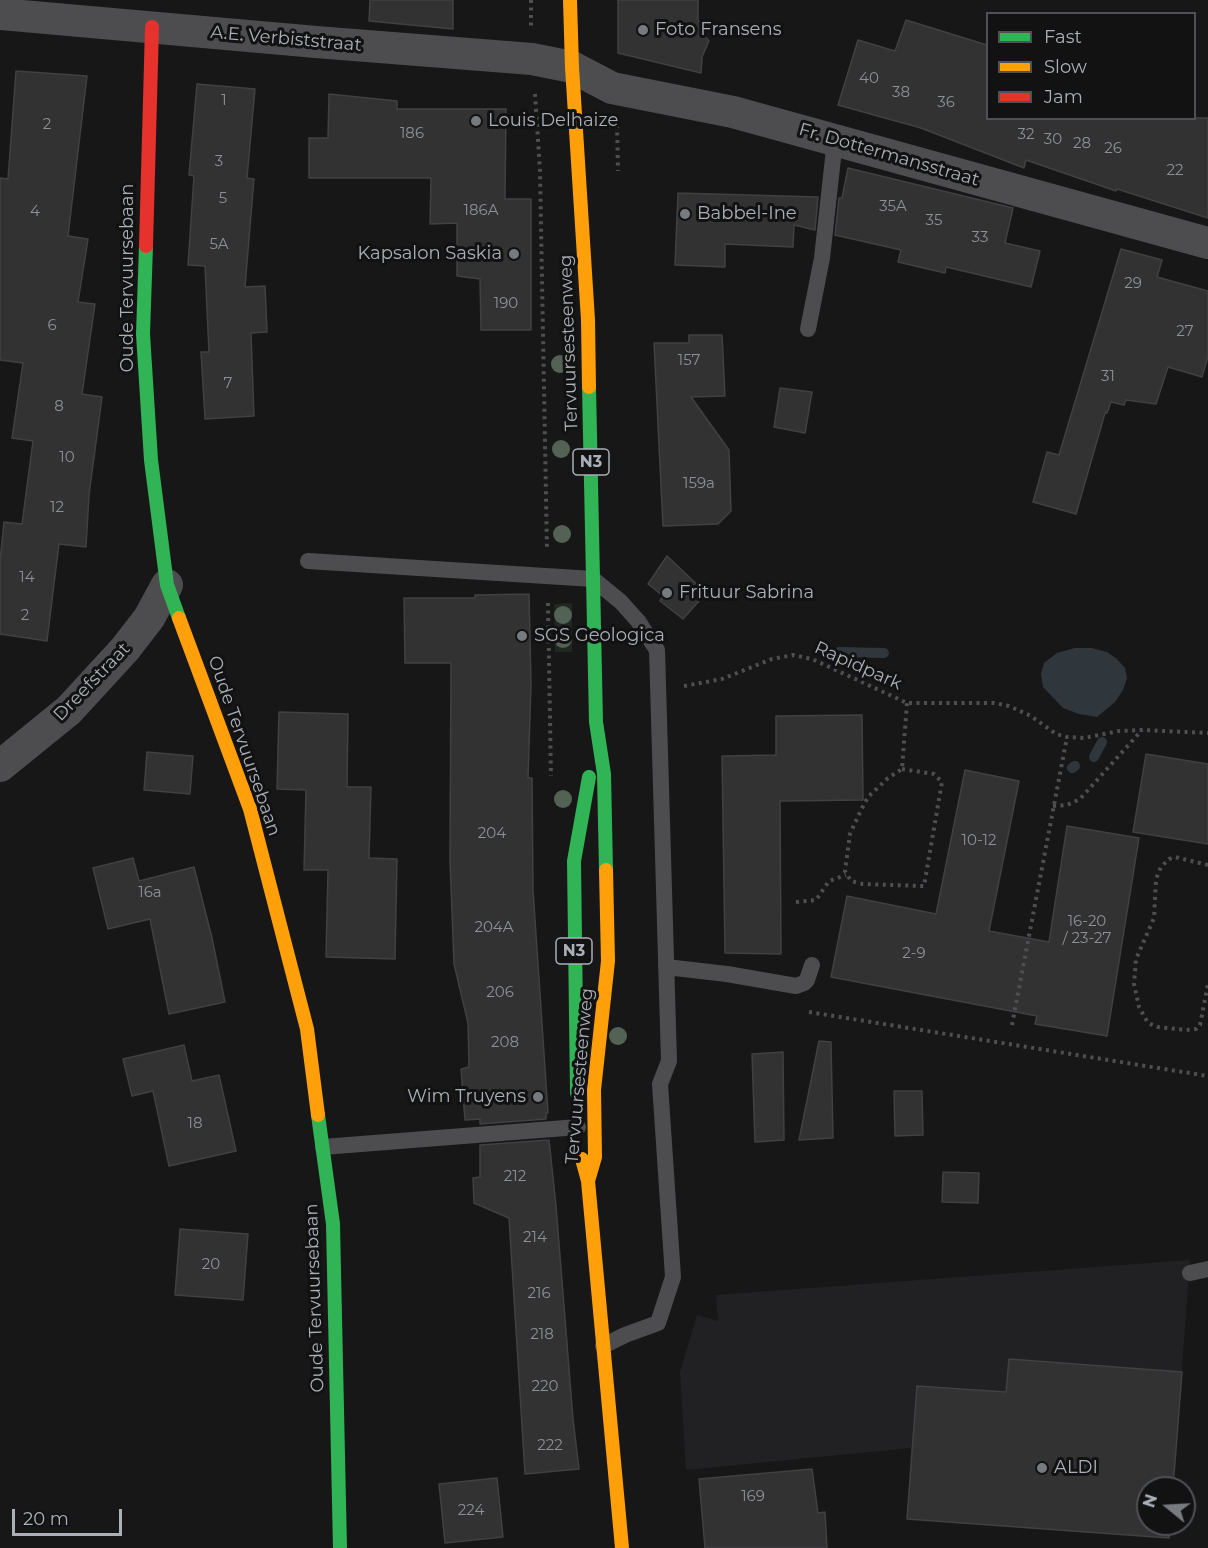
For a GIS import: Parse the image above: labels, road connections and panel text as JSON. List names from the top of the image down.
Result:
{
  "streets": {
    "main road": ["Oude Tervuursebaan", "Tervuursesteenweg", "N3"],
    "street": ["A.E. Verbiststraat", "Fr. Dottermansstraat", "Dreefstraat"],
    "path": ["Rapidpark"]
  },
  "crossings": [
    ["A.E. Verbiststraat", "Fr. Dottermansstraat"],
    ["A.E. Verbiststraat", "Oude Tervuursebaan"],
    ["A.E. Verbiststraat", "Tervuursesteenweg"],
    ["Fr. Dottermansstraat", "Tervuursesteenweg"],
    ["Oude Tervuursebaan", "Dreefstraat"]
  ],
  "places": [
    "Foto Fransens",
    "Louis Delhaize",
    "Babbel-Ine",
    "Kapsalon Saskia",
    "Frituur Sabrina",
    "SGS Geologica",
    "Wim Truyens",
    "ALDI"
  ],
  "house_numbers": [
    "40",
    "38",
    "1",
    "36",
    "2",
    "186",
    "32",
    "30",
    "28",
    "26",
    "3",
    "22",
    "5",
    "35A",
    "186A",
    "4",
    "35",
    "33",
    "5A",
    "29",
    "190",
    "6",
    "27",
    "157",
    "31",
    "7",
    "8",
    "10",
    "159a",
    "12",
    "14",
    "2",
    "204",
    "10-12",
    "16a",
    "16-20 / 23-27",
    "204A",
    "2-9",
    "206",
    "208",
    "18",
    "212",
    "214",
    "20",
    "216",
    "218",
    "220",
    "222",
    "169",
    "224"
  ],
  "legend": ["Fast", "Slow", "Jam"],
  "scale_bar": "20 m",
  "north": "left"
}
